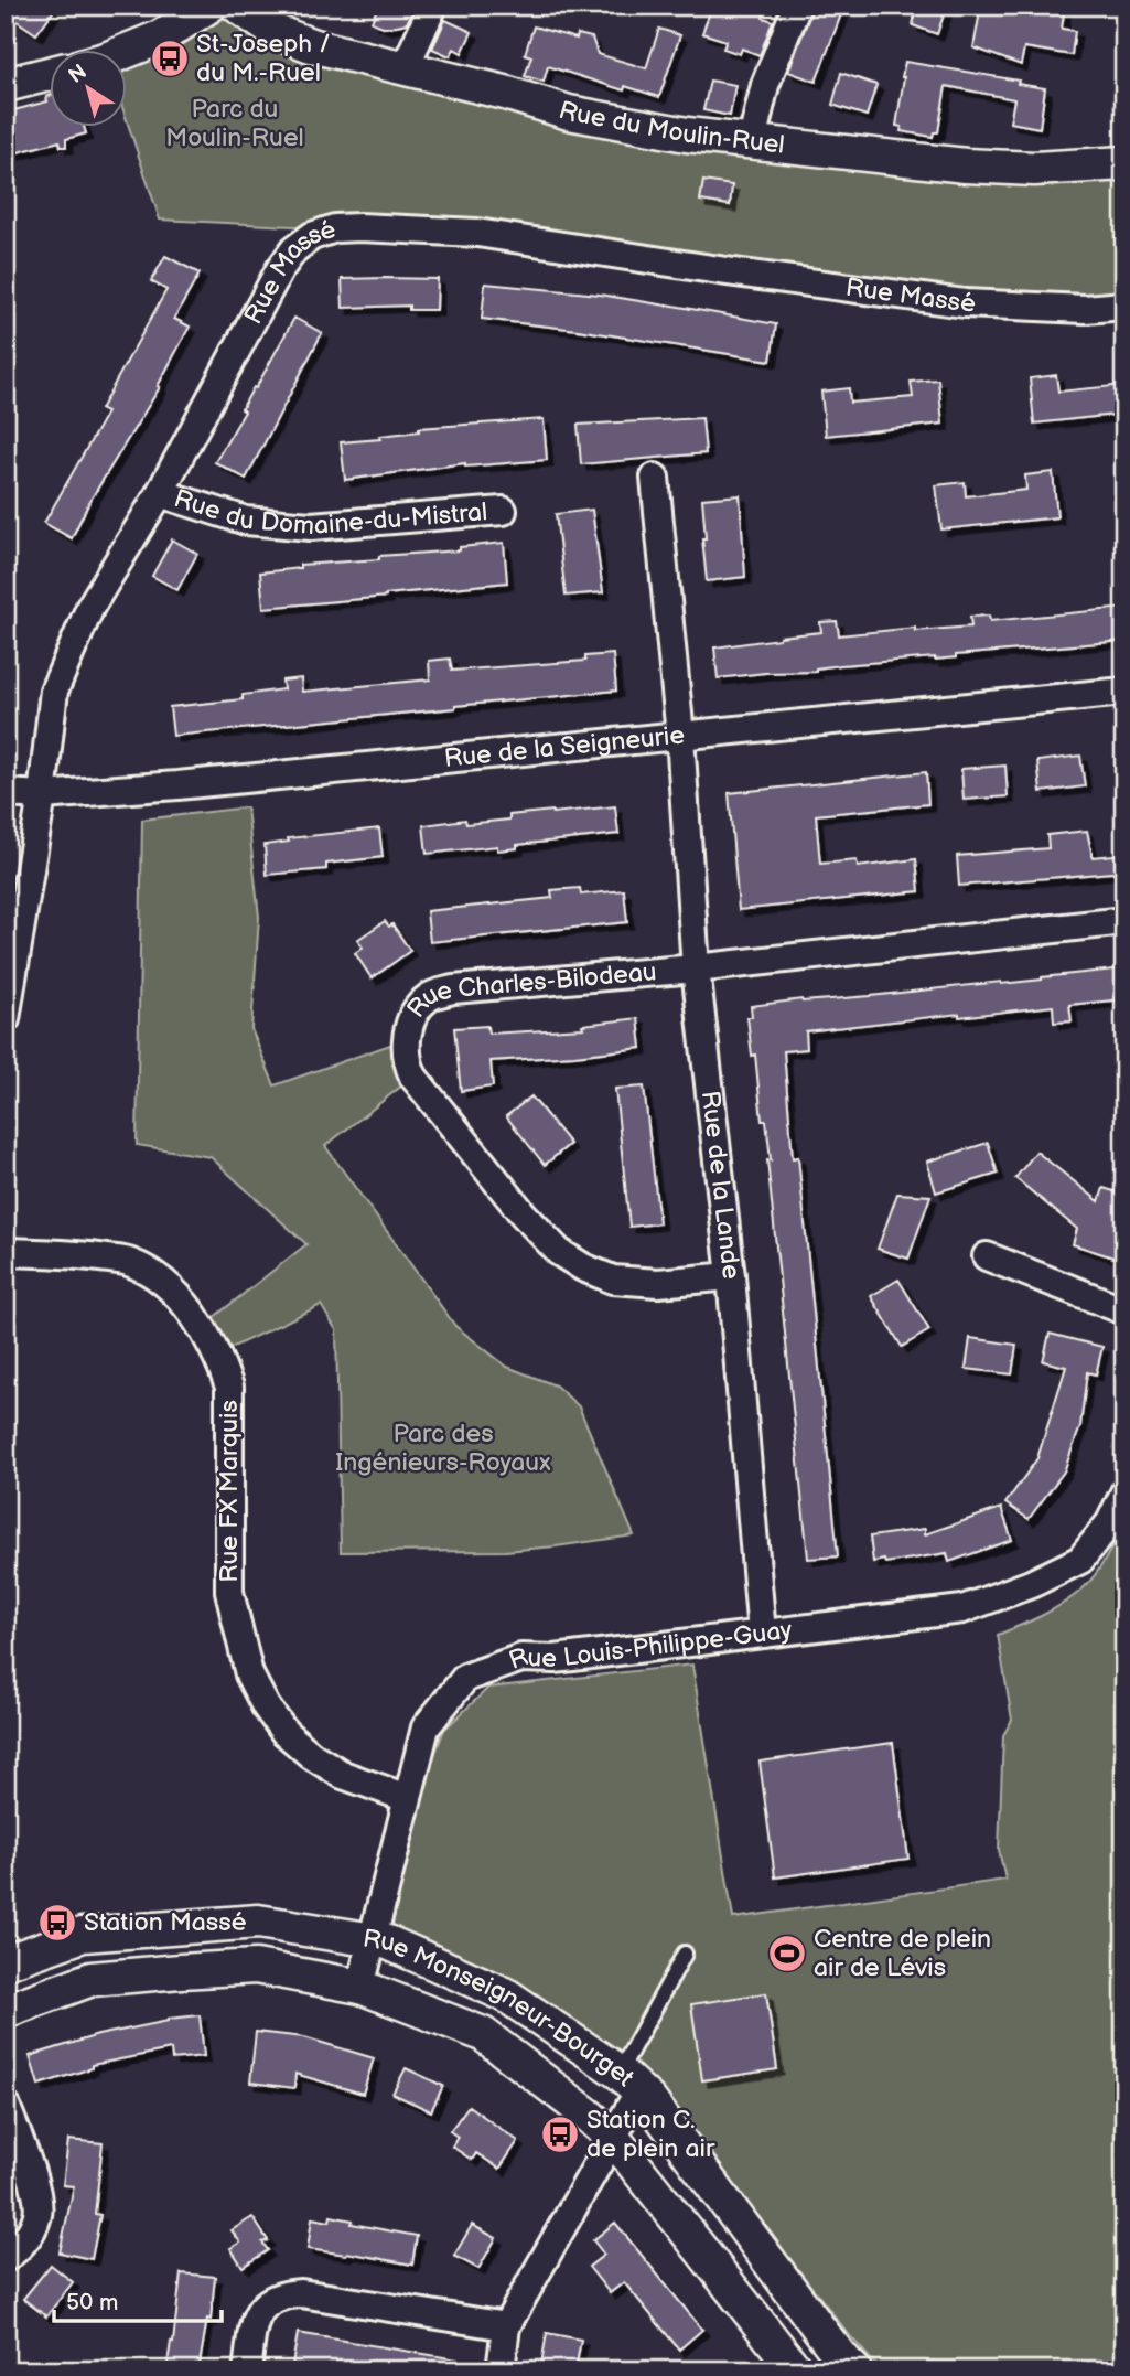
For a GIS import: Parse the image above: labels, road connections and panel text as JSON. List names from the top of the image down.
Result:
{
  "streets": {
    "street": [
      "Rue du Moulin-Ruel",
      "Rue Massé",
      "Rue du Domaine-du-Mistral",
      "Rue de la Seigneurie",
      "Rue Charles-Bilodeau",
      "Rue de la Lande",
      "Rue FX Marquis",
      "Rue Louis-Philippe-Guay",
      "Rue Monseigneur-Bourget"
    ]
  },
  "crossings": [
    ["Rue Massé", "Rue du Domaine-du-Mistral"],
    ["Rue Massé", "Rue de la Seigneurie"],
    ["Rue de la Seigneurie", "Rue de la Lande"],
    ["Rue Charles-Bilodeau", "Rue de la Lande"],
    ["Rue de la Lande", "Rue Louis-Philippe-Guay"],
    ["Rue FX Marquis", "Rue Louis-Philippe-Guay"],
    ["Rue Louis-Philippe-Guay", "Rue Monseigneur-Bourget"]
  ],
  "parks": ["Parc du Moulin-Ruel", "Parc des Ingénieurs-Royaux"],
  "places": {
    "bus stop": ["St-Joseph / du M.-Ruel", "Station Massé", "Station C. de plein air"],
    "sports": ["Centre de plein air de Lévis"]
  },
  "scale_bar": "50 m",
  "north": "top left"
}
